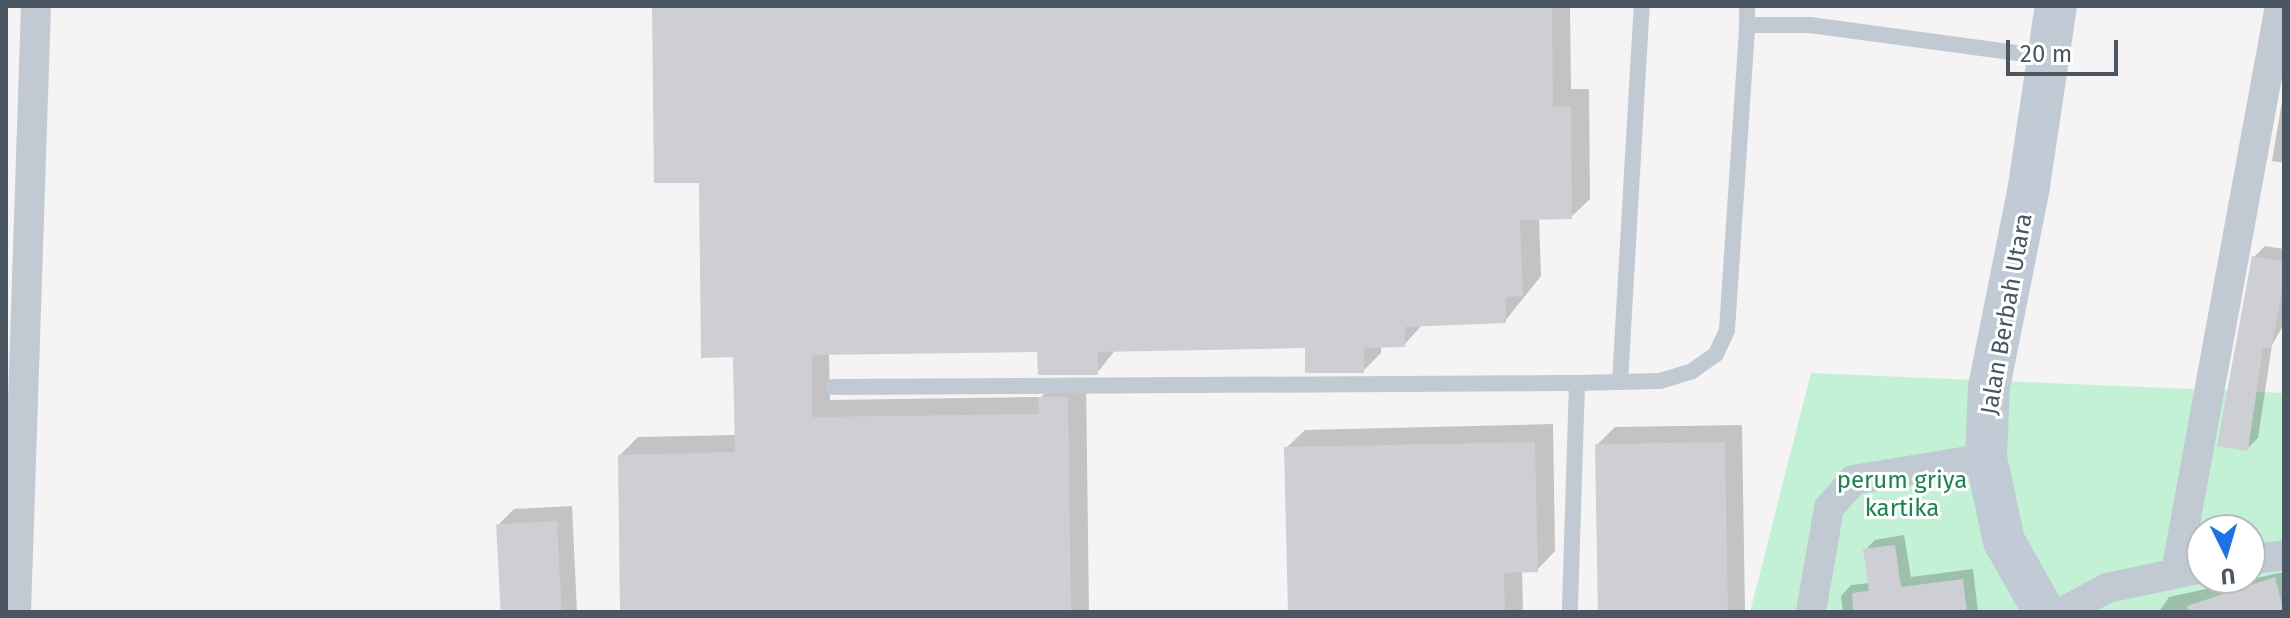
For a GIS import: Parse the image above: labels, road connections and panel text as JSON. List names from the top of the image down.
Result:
{
  "streets": {
    "main road": ["Jalan Berbah Utara"]
  },
  "parks": ["perum griya kartika"],
  "scale_bar": "20 m",
  "north": "bottom"
}
